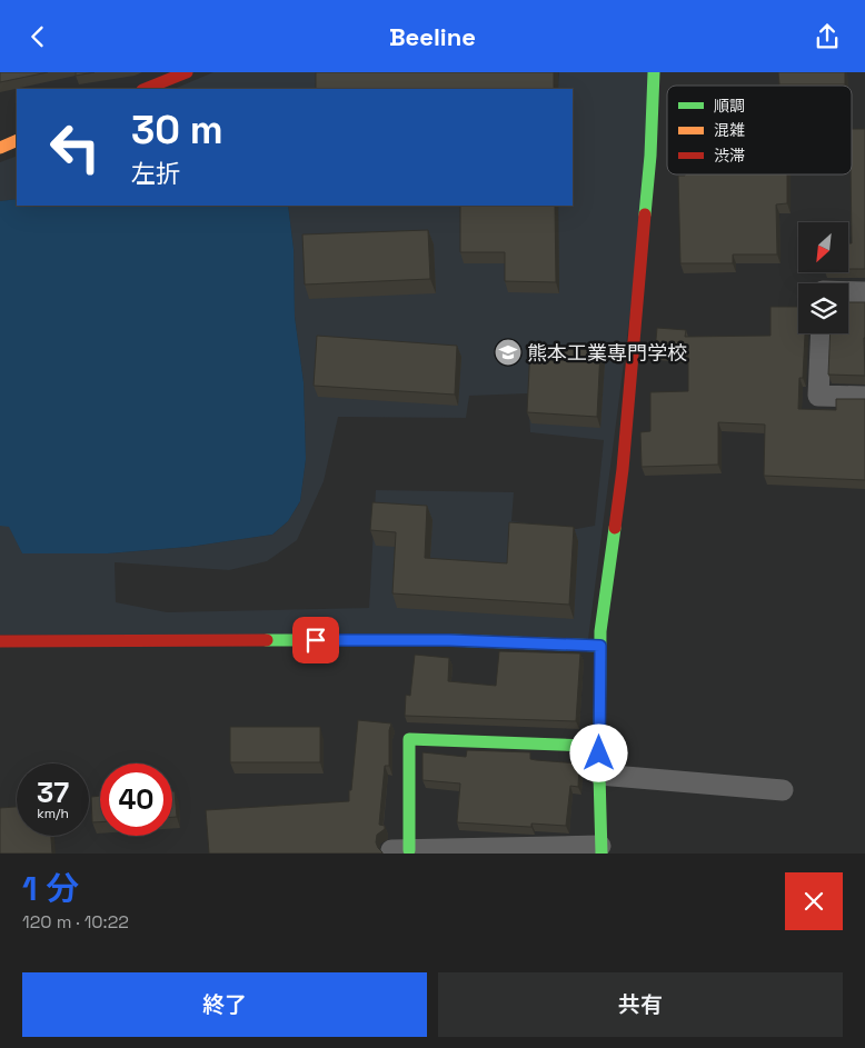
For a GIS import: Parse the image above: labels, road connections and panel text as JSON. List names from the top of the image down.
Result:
{
  "places": {
    "school or university": ["熊本工業専門学校"]
  },
  "legend": ["順調", "混雑", "渋滞"],
  "north": "bottom left",
  "page": {
    "header": "Beeline",
    "turn": ["30 m", "左折"],
    "speed": "37 km/h",
    "limit": "40",
    "heading": ["1 分", "120 m · 10:22"],
    "buttons": ["終了", "共有"]
  }
}
